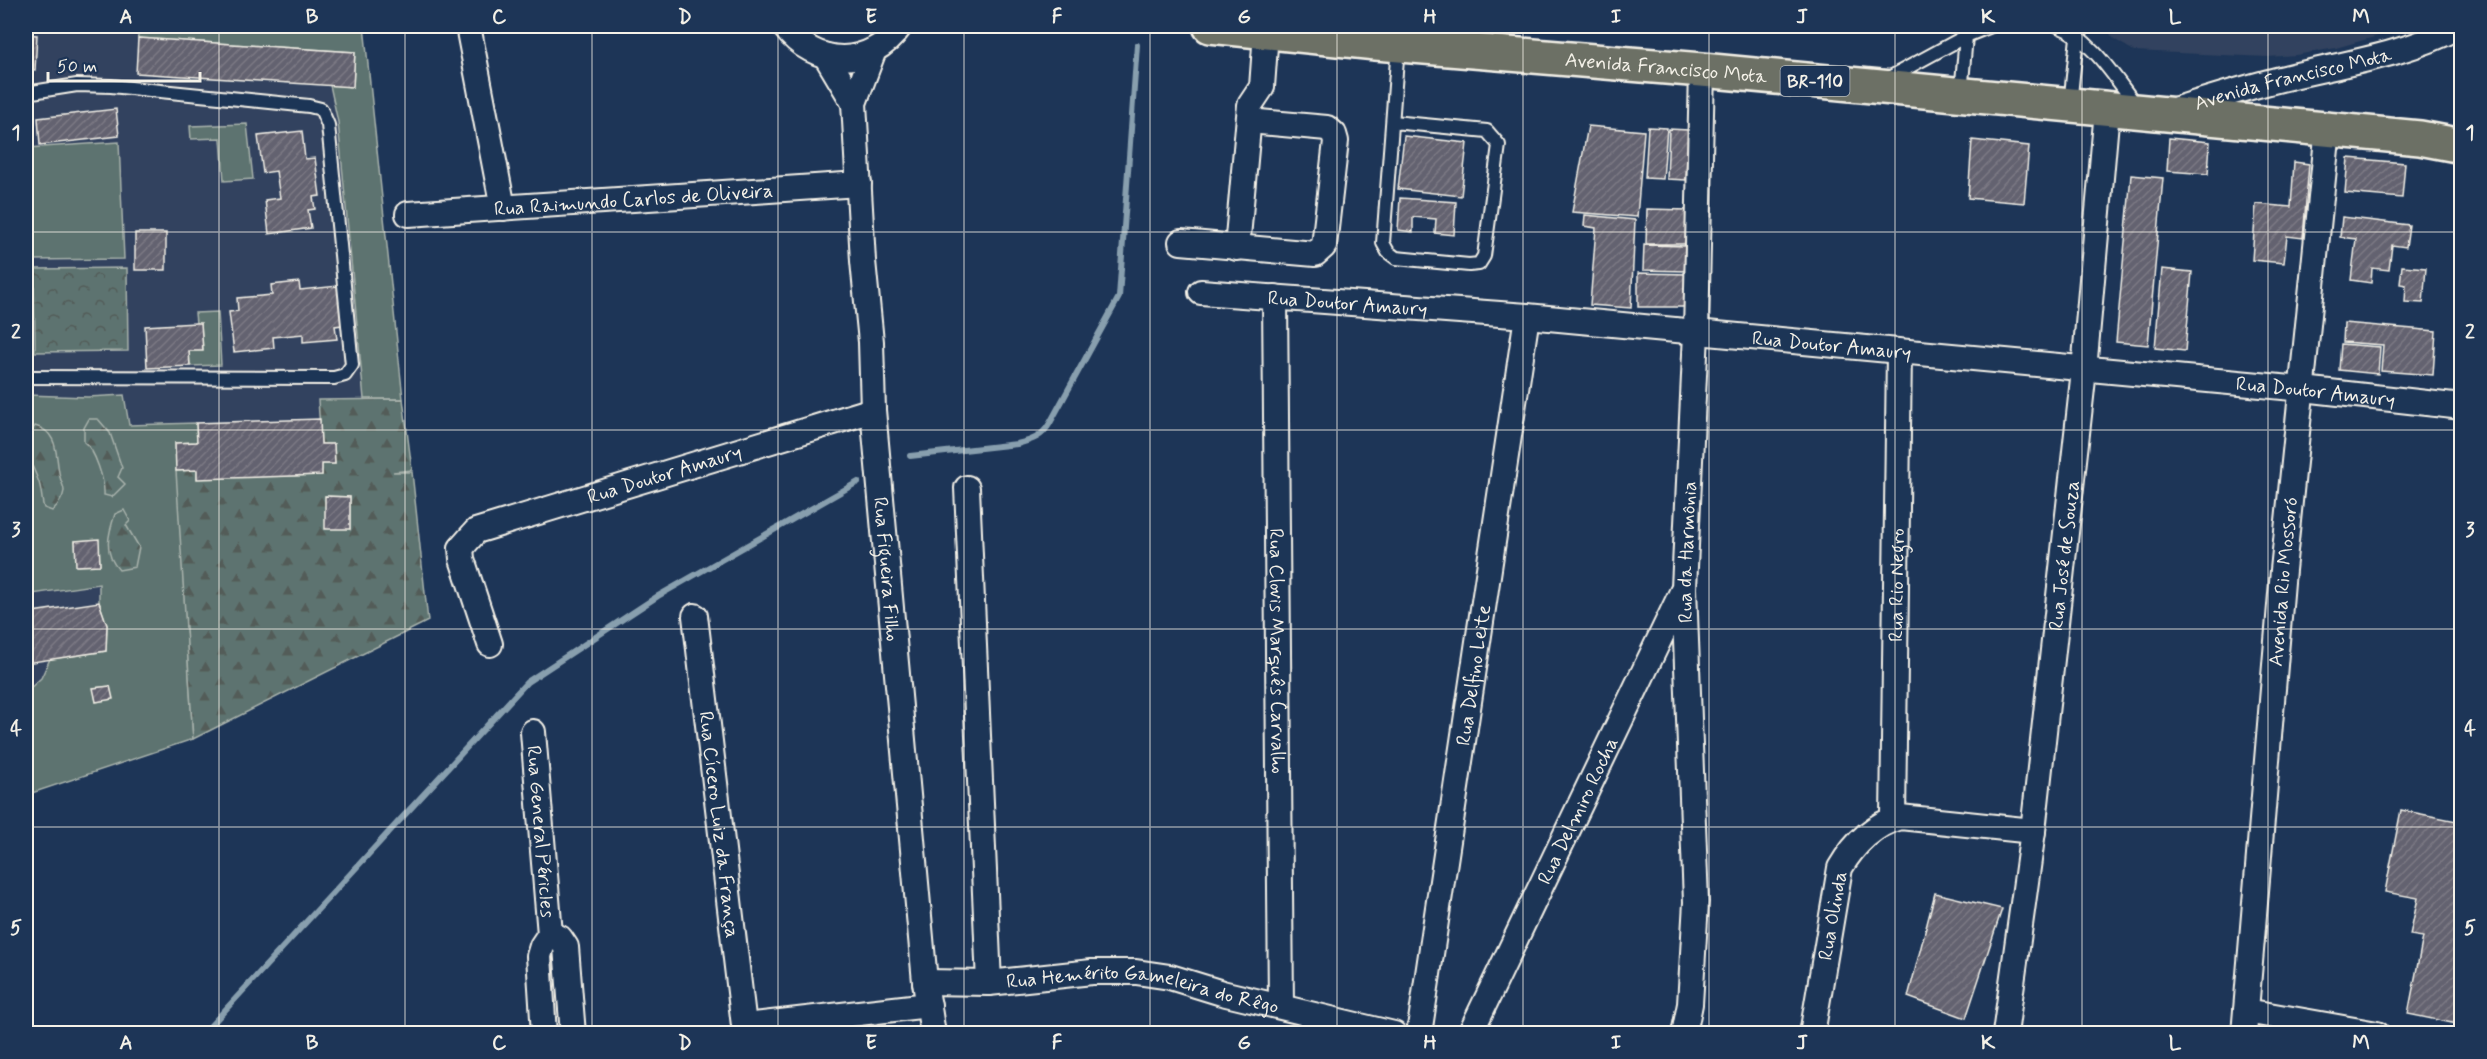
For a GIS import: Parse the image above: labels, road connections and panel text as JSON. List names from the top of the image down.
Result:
{
  "streets": {
    "main road": ["Avenida Francisco Mota", "BR-110"],
    "street": [
      "Rua Raimundo Carlos de Oliveira",
      "Rua Doutor Amaury",
      "Rua da Harmônia",
      "Rua José de Souza",
      "Rua Figueira Filho",
      "Avenida Rio Mossoró",
      "Rua Rio Negro",
      "Rua Clovis Marquês Carvalho",
      "Rua Delfino Leite",
      "Rua Delmiro Rocha",
      "Rua Cícero Luiz da França",
      "Rua General Péricles",
      "Rua Olinda",
      "Rua Hemérito Gameleira do Rêgo"
    ]
  },
  "crossings": [
    ["Avenida Francisco Mota", "BR-110"],
    ["Avenida Francisco Mota", "Rua da Harmônia"],
    ["Avenida Francisco Mota", "Rua José de Souza"],
    ["Avenida Francisco Mota", "Avenida Rio Mossoró"],
    ["Rua Raimundo Carlos de Oliveira", "Rua Figueira Filho"],
    ["Rua Doutor Amaury", "Rua da Harmônia"],
    ["Rua Doutor Amaury", "Rua José de Souza"],
    ["Rua Doutor Amaury", "Rua Figueira Filho"],
    ["Rua Doutor Amaury", "Avenida Rio Mossoró"],
    ["Rua Doutor Amaury", "Rua Rio Negro"],
    ["Rua Doutor Amaury", "Rua Clovis Marquês Carvalho"],
    ["Rua Doutor Amaury", "Rua Delfino Leite"],
    ["Rua da Harmônia", "Rua Delmiro Rocha"],
    ["Rua Figueira Filho", "Rua Hemérito Gameleira do Rêgo"],
    ["Rua Rio Negro", "Rua Olinda"],
    ["Rua Clovis Marquês Carvalho", "Rua Hemérito Gameleira do Rêgo"],
    ["Rua Cícero Luiz da França", "Rua Hemérito Gameleira do Rêgo"]
  ],
  "scale_bar": "50 m",
  "grid": {
    "columns": [
      "A",
      "B",
      "C",
      "D",
      "E",
      "F",
      "G",
      "H",
      "I",
      "J",
      "K",
      "L",
      "M"
    ],
    "rows": [
      "1",
      "2",
      "3",
      "4",
      "5"
    ]
  }
}
